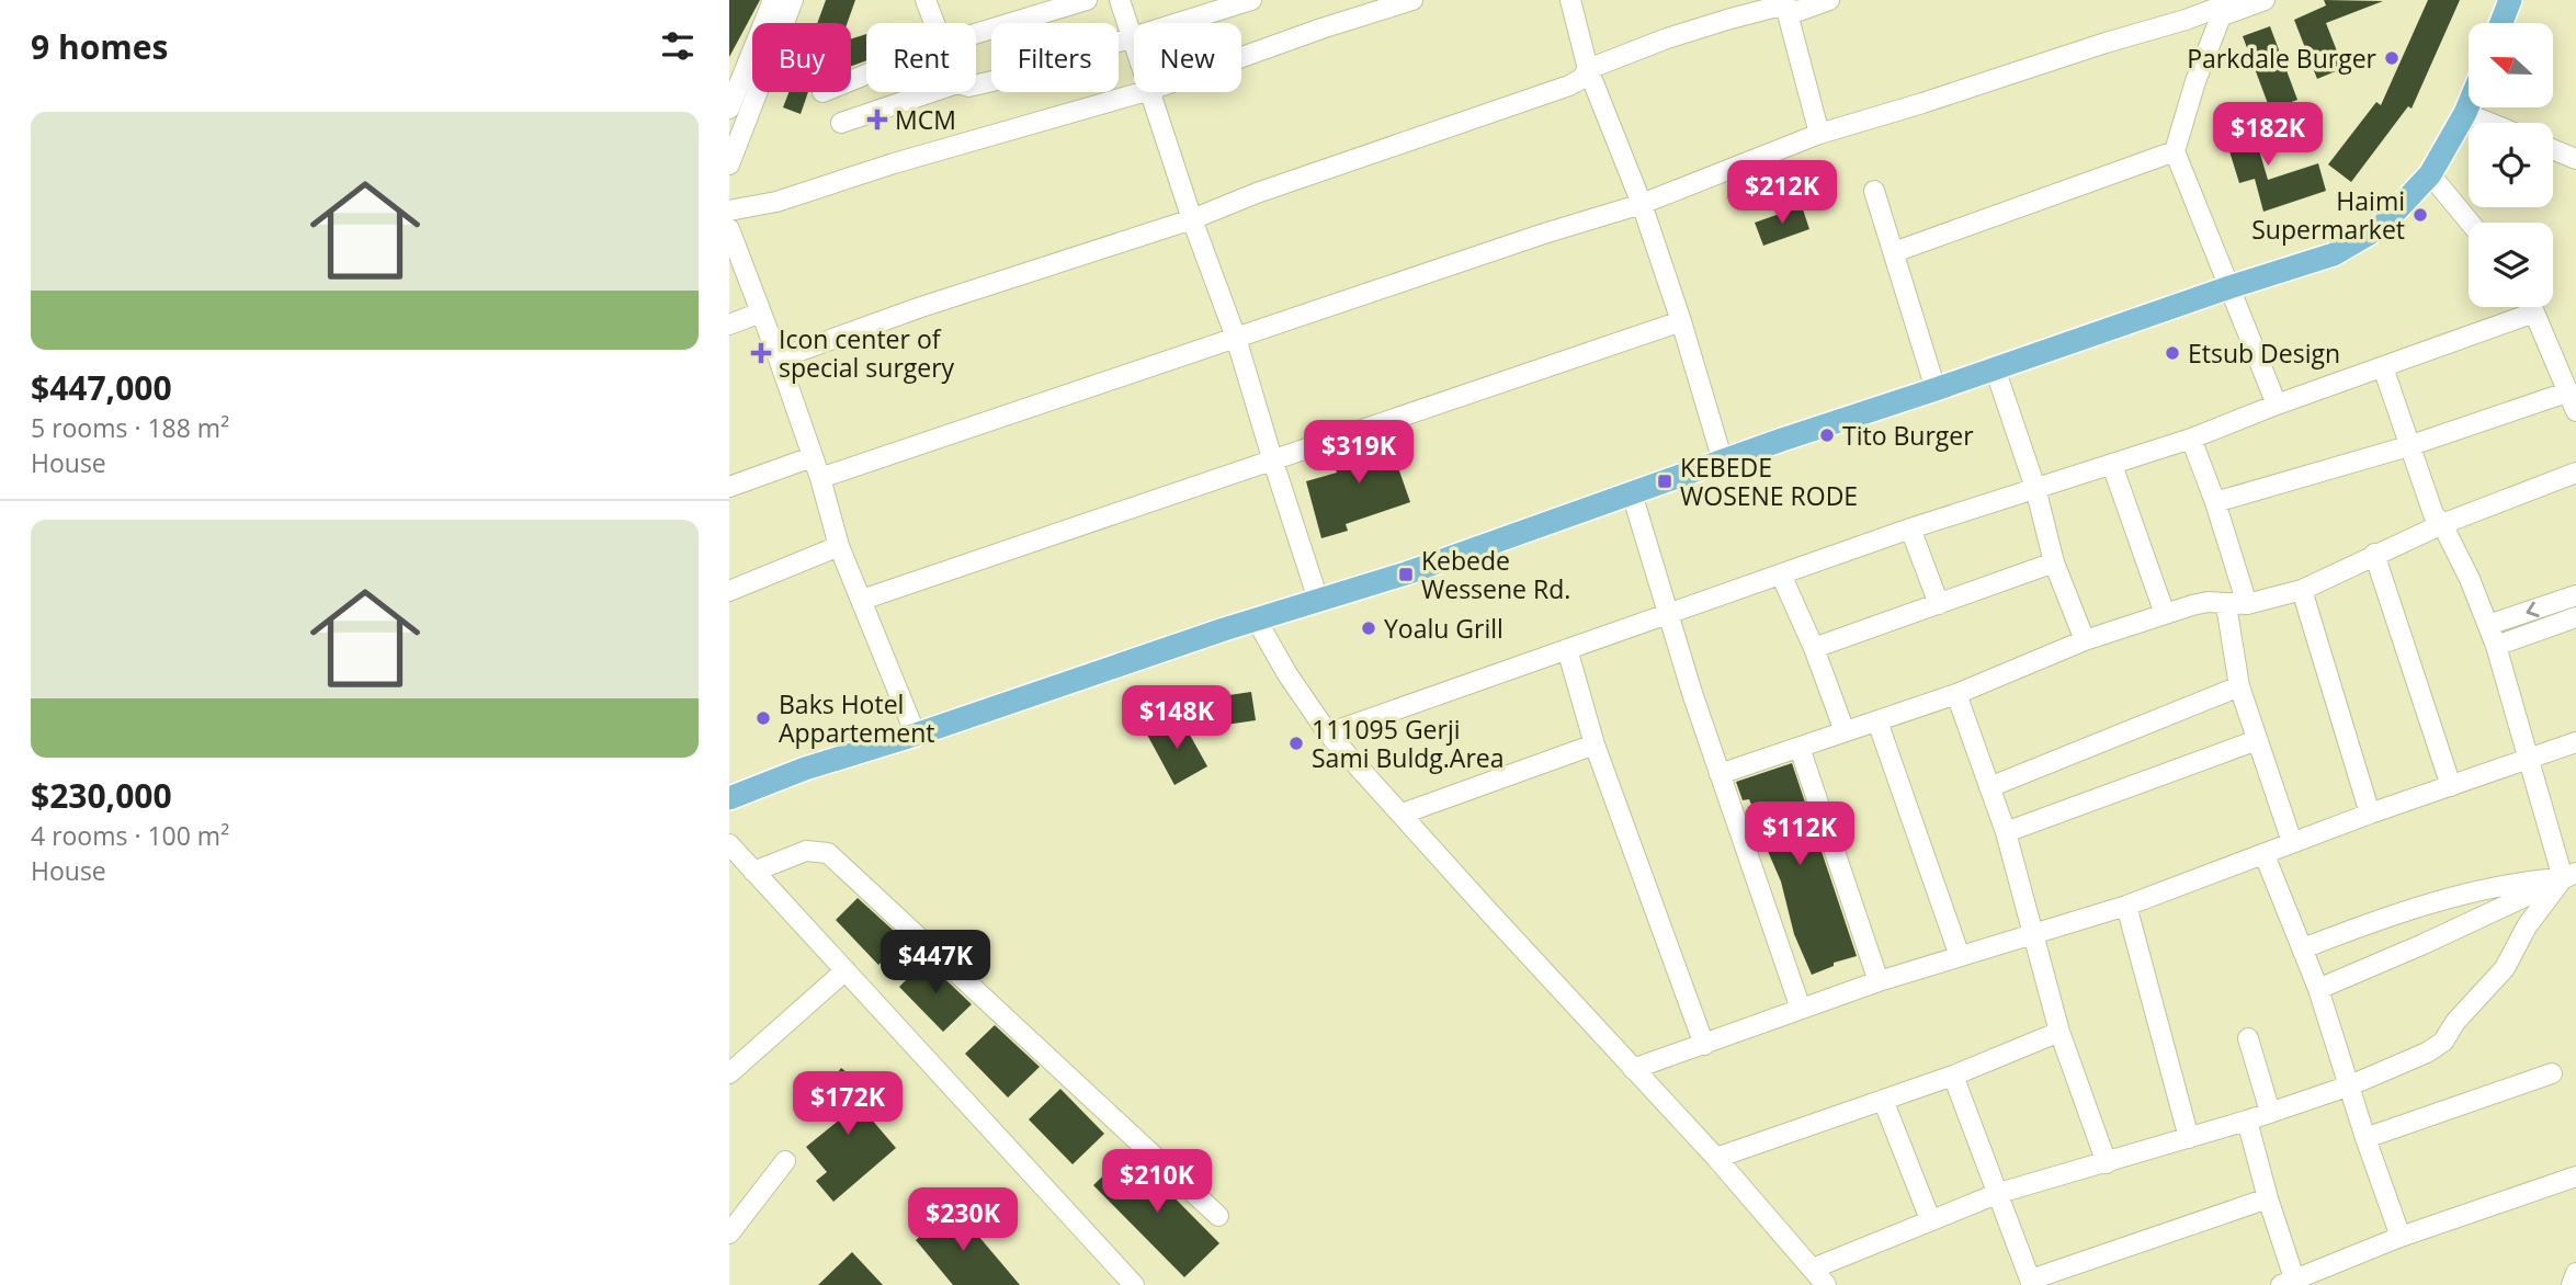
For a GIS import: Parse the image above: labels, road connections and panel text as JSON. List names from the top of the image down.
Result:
{
  "places": {
    "other": [
      "Parkdale Burger",
      "Haimi Supermarket",
      "Etsub Design",
      "Tito Burger",
      "Yoalu Grill",
      "Baks Hotel Appartement",
      "111095 Gerji Sami Buldg.Area"
    ],
    "health": ["MCM", "Icon center of special surgery"],
    "transit": ["KEBEDE WOSENE RODE", "Kebede Wessene Rd."]
  },
  "north": "left",
  "page": {
    "heading": "9 homes",
    "chip": [
      "Buy",
      "Rent",
      "Filters",
      "New"
    ],
    "list": [
      {
        "name": "$447,000",
        "note": "5 rooms · 188 m² · House"
      },
      {
        "name": "$230,000",
        "note": "4 rooms · 100 m² · House"
      }
    ],
    "price": [
      "$182K",
      "$212K",
      "$319K",
      "$148K",
      "$112K",
      "$447K",
      "$172K",
      "$210K",
      "$230K"
    ]
  }
}
